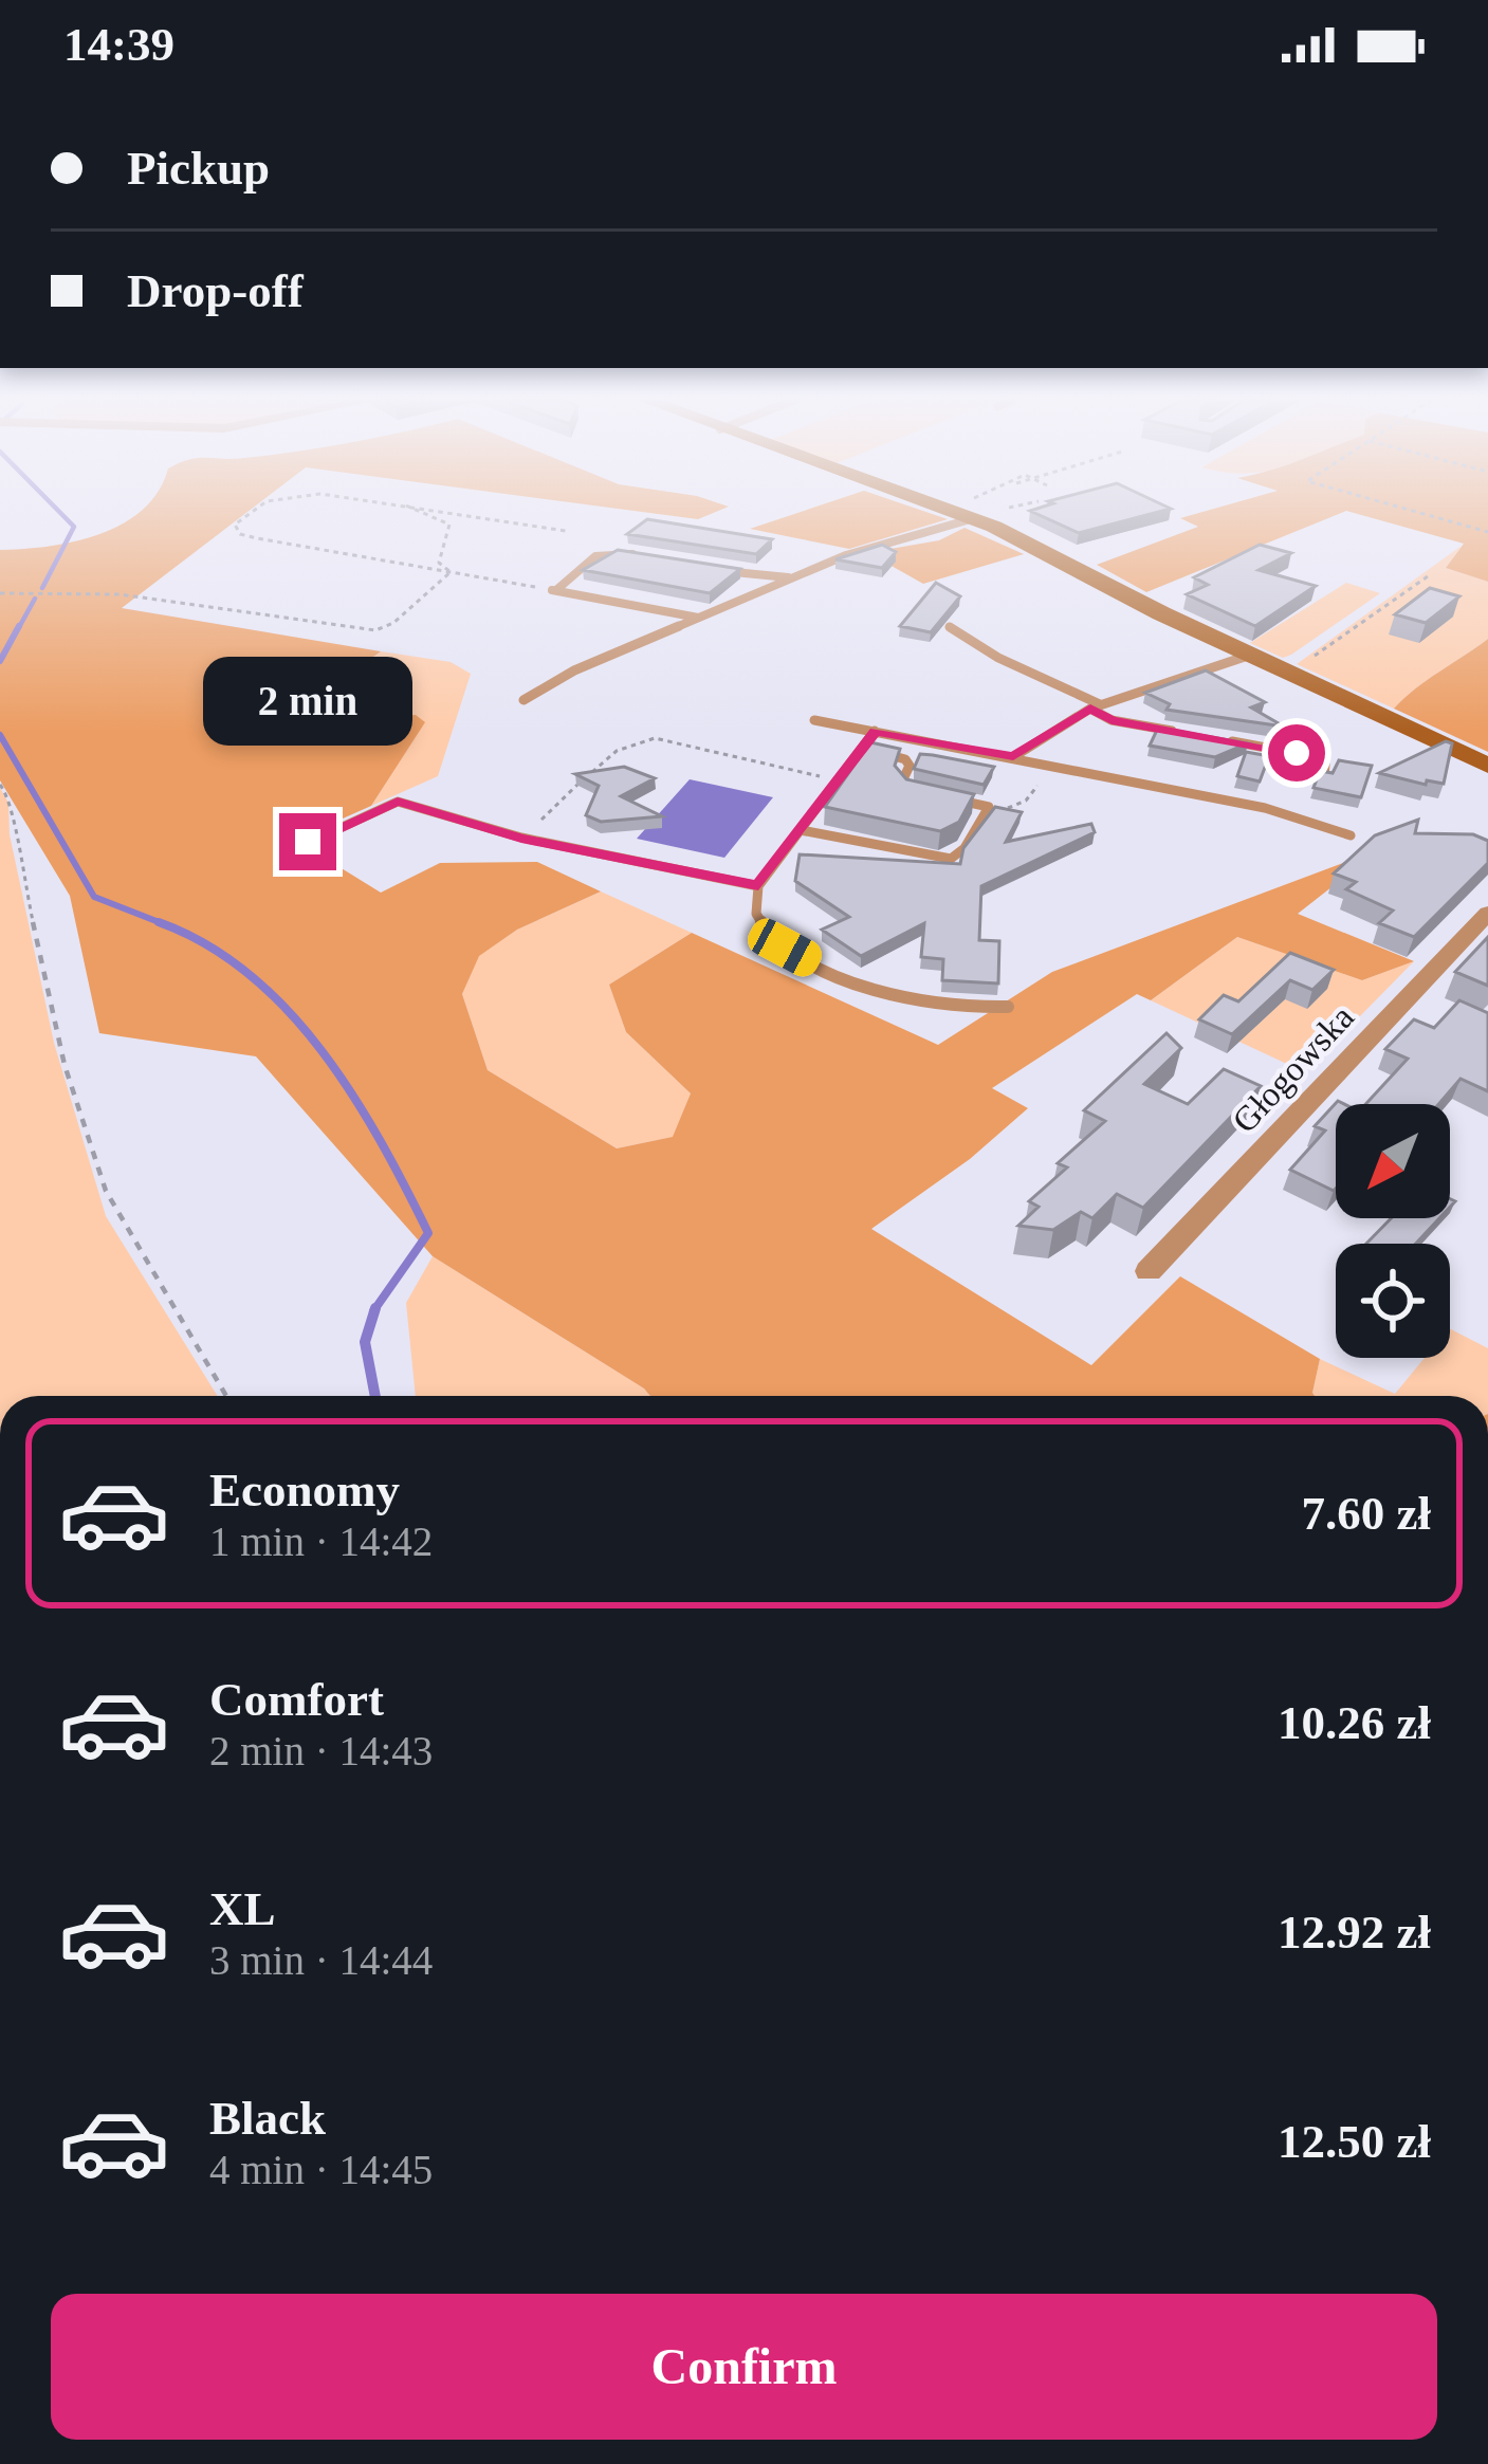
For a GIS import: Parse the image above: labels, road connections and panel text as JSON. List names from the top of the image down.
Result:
{
  "streets": {
    "street": ["Głogowska"]
  },
  "north": "bottom left",
  "page": {
    "status": "14:39",
    "banner": ["Pickup", "Drop-off"],
    "bubble": "2 min",
    "list": [
      {
        "name": "Economy",
        "note": "1 min · 14:42",
        "value": "7.60 zł"
      },
      {
        "name": "Comfort",
        "note": "2 min · 14:43",
        "value": "10.26 zł"
      },
      {
        "name": "XL",
        "note": "3 min · 14:44",
        "value": "12.92 zł"
      },
      {
        "name": "Black",
        "note": "4 min · 14:45",
        "value": "12.50 zł"
      }
    ],
    "buttons": "Confirm"
  }
}
